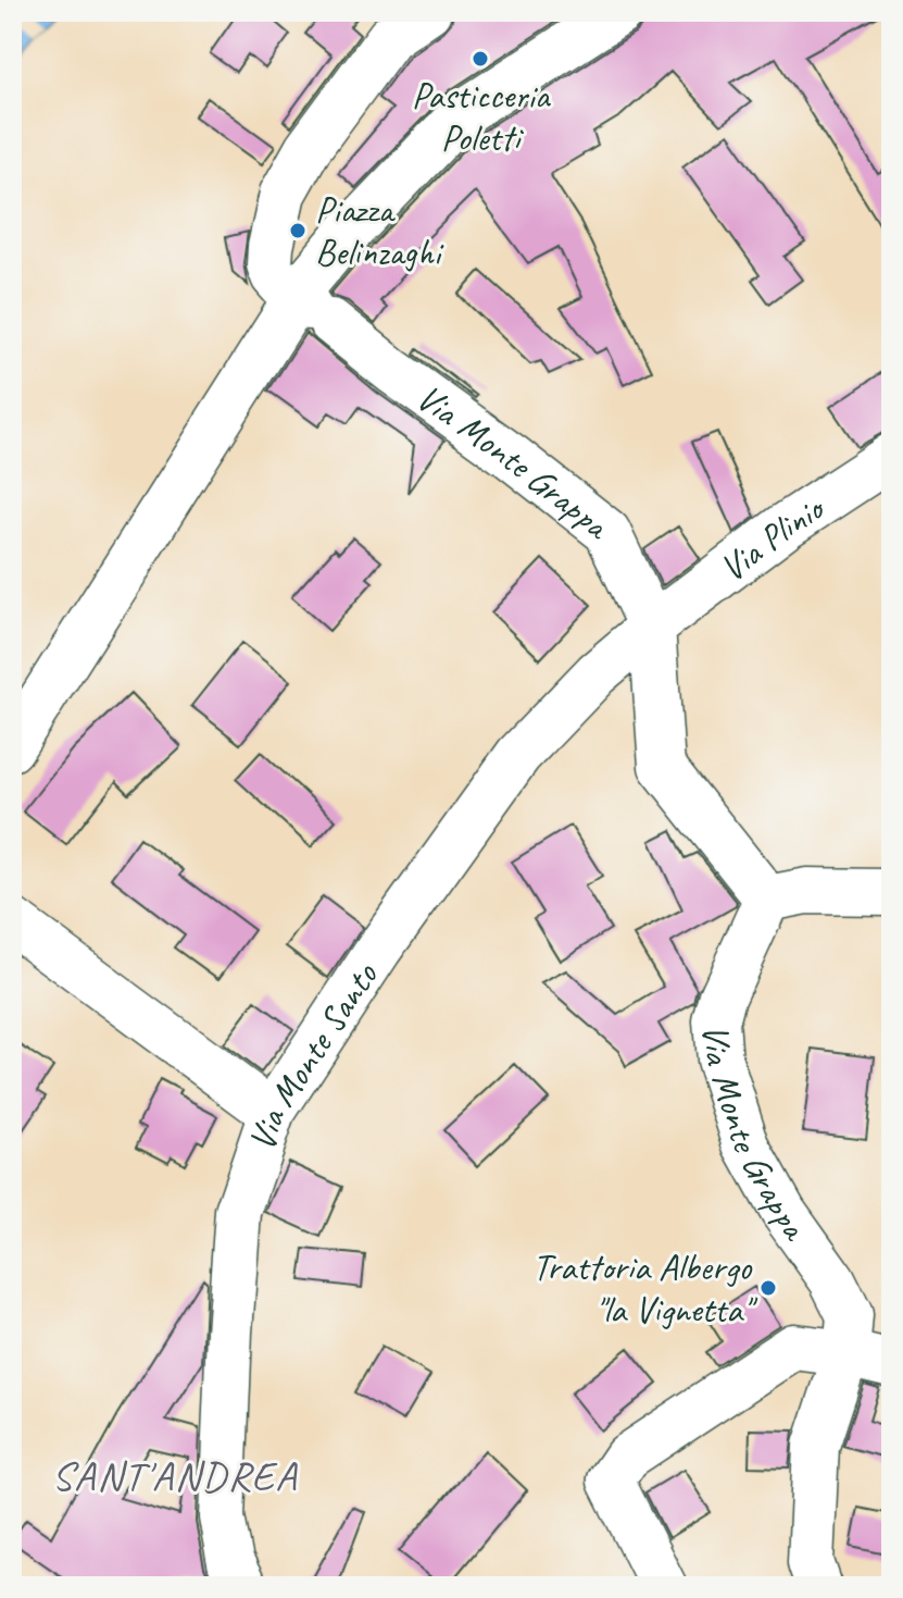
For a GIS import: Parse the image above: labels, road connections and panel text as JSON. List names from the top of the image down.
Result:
{
  "streets": {
    "street": ["Via Monte Grappa", "Via Plinio", "Via Monte Santo"]
  },
  "crossings": [
    ["Via Monte Grappa", "Via Plinio"],
    ["Via Monte Grappa", "Via Monte Santo"],
    ["Via Plinio", "Via Monte Santo"]
  ],
  "districts": ["SANT'ANDREA"],
  "places": ["Pasticceria Poletti", "Piazza Belinzaghi", "Trattoria Albergo \"la Vignetta\""]
}
